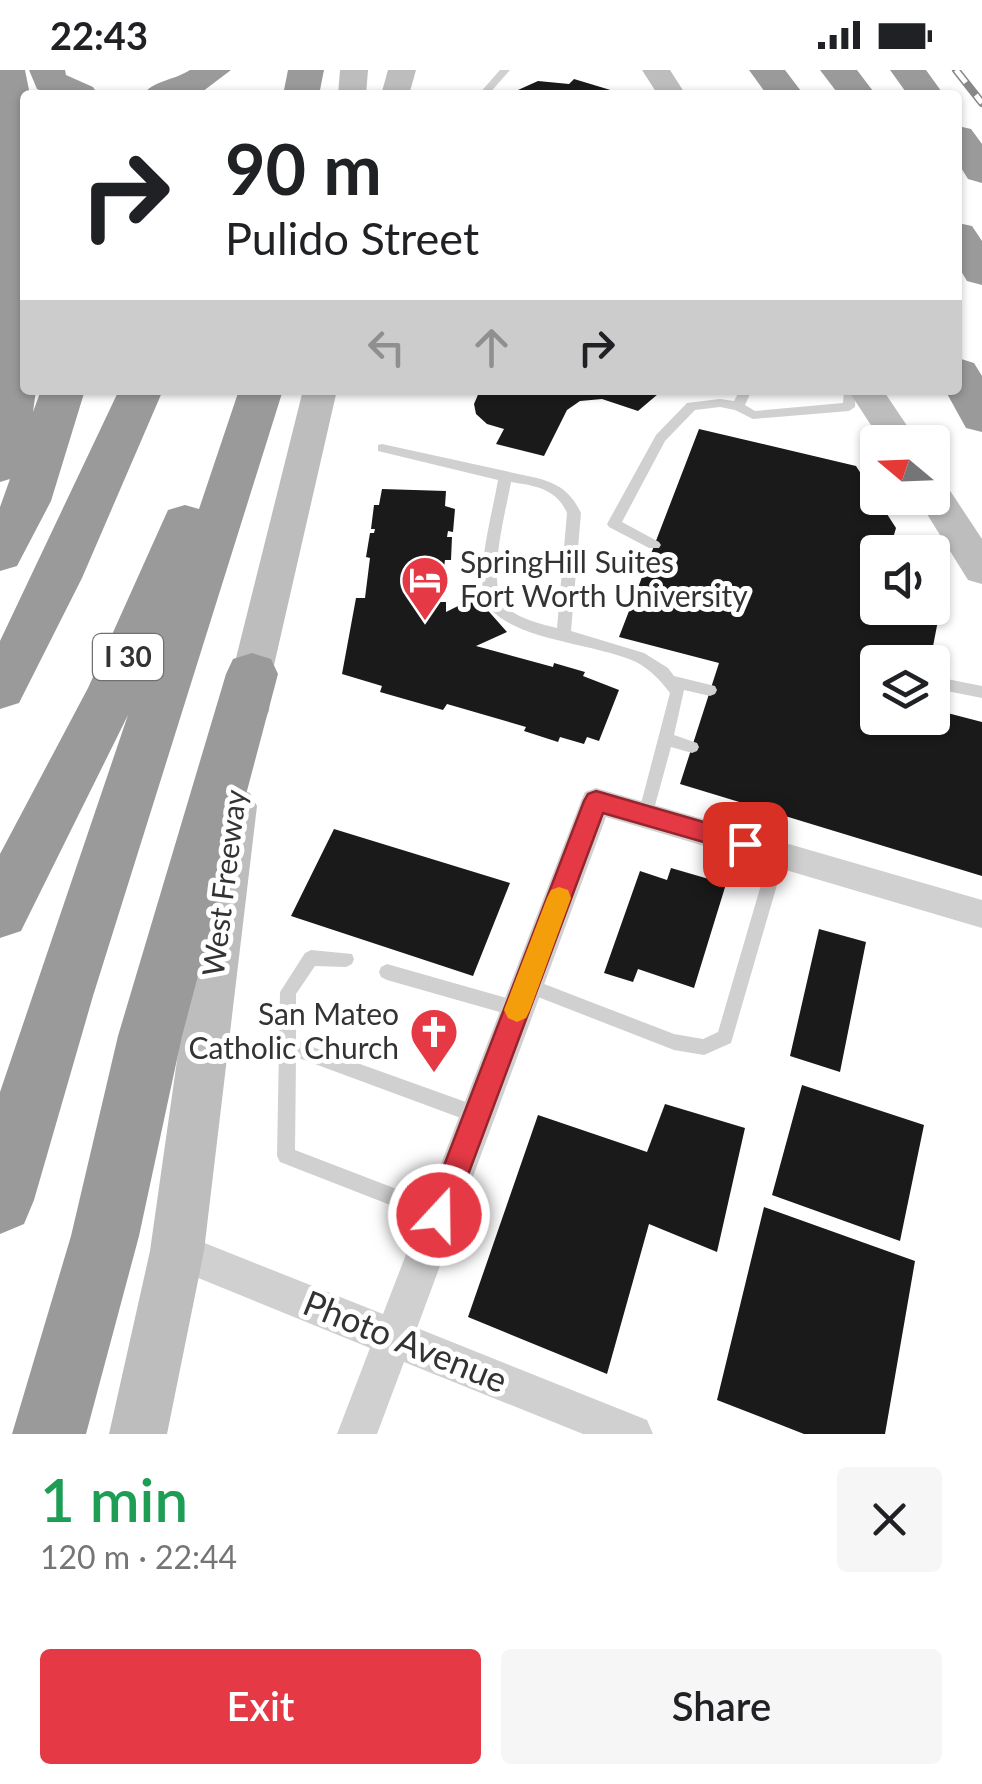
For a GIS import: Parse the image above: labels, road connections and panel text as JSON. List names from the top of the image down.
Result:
{
  "streets": {
    "highway": ["I 30"],
    "main road": ["West Freeway"],
    "street": ["Photo Avenue"]
  },
  "crossings": [
    ["West Freeway", "Photo Avenue"]
  ],
  "places": {
    "hotel": ["SpringHill Suites Fort Worth University"],
    "church": ["San Mateo Catholic Church"]
  },
  "north": "left",
  "page": {
    "status": "22:43",
    "turn": ["90 m", "Pulido Street"],
    "heading": ["1 min", "120 m · 22:44"],
    "buttons": ["Exit", "Share"]
  }
}
